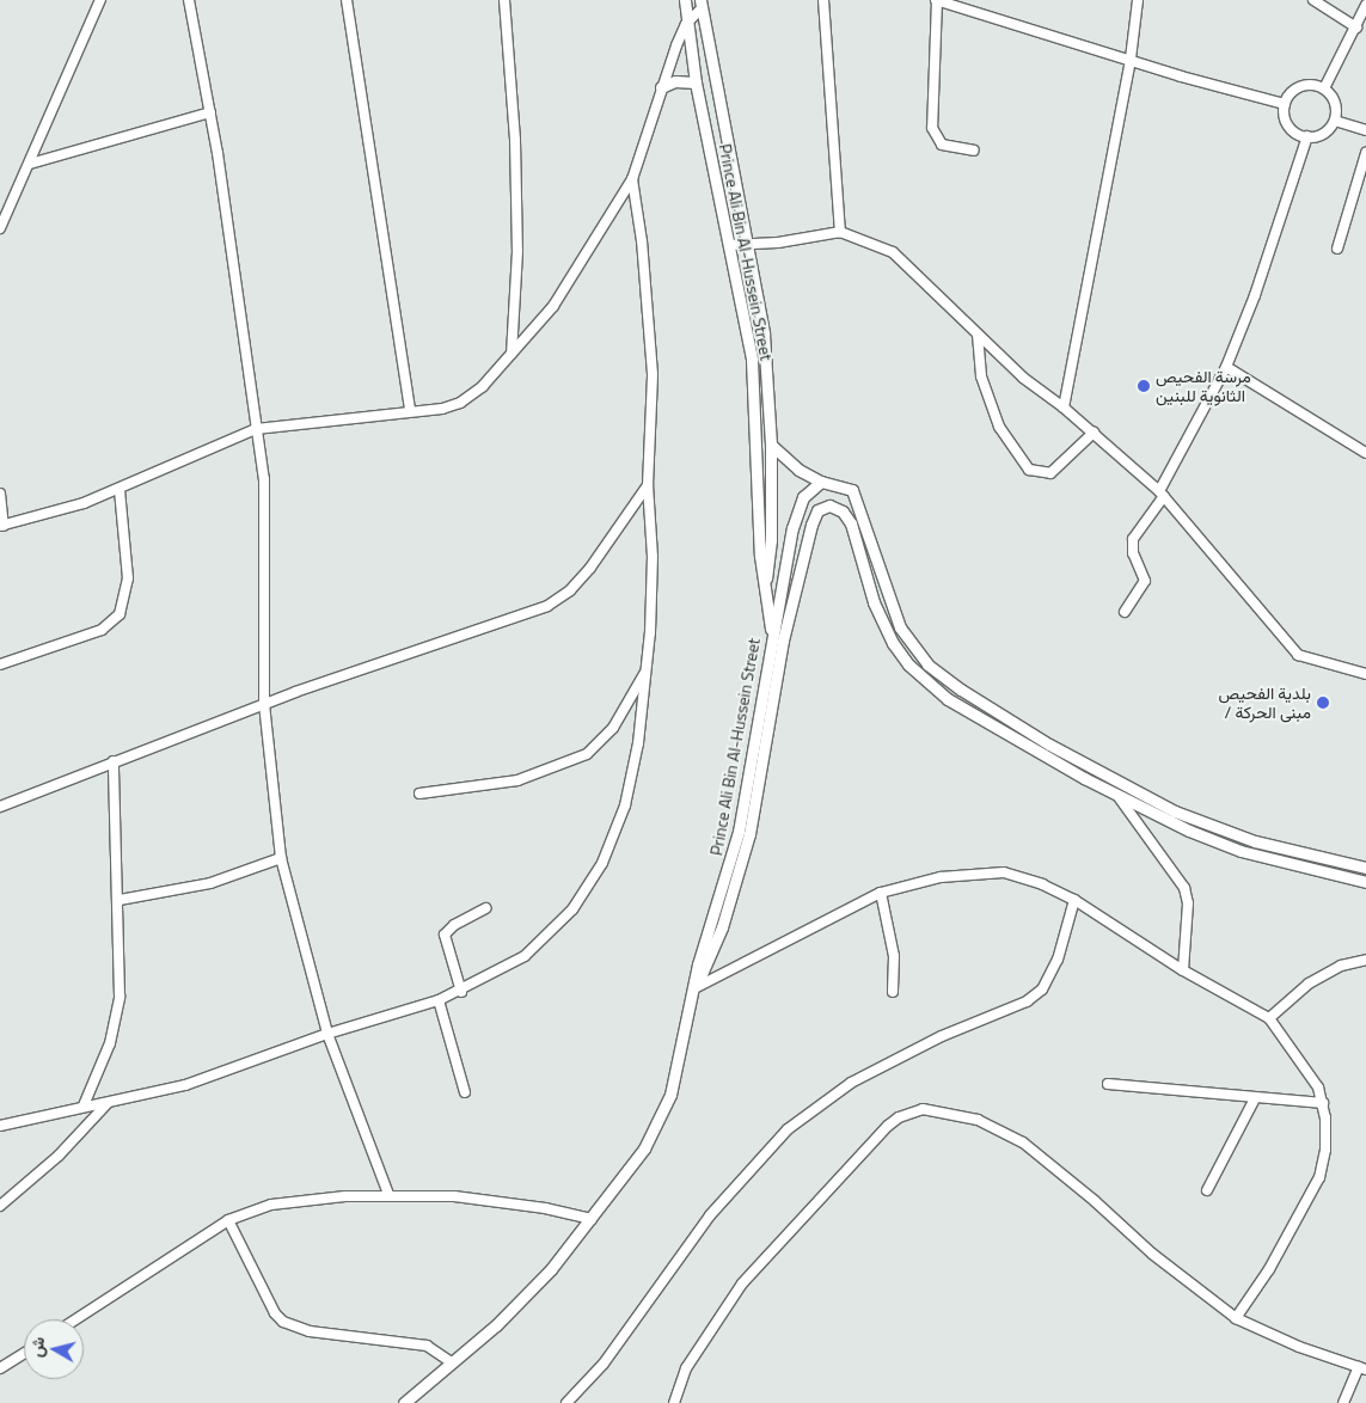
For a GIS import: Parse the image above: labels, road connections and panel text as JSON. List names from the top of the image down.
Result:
{
  "streets": {
    "street": ["Prince Ali Bin Al-Hussein Street"]
  },
  "places": ["مرسة الفحيص الثانوية للبنين", "بلدية الفحيص / مبنى الحركة"],
  "north": "left"
}
